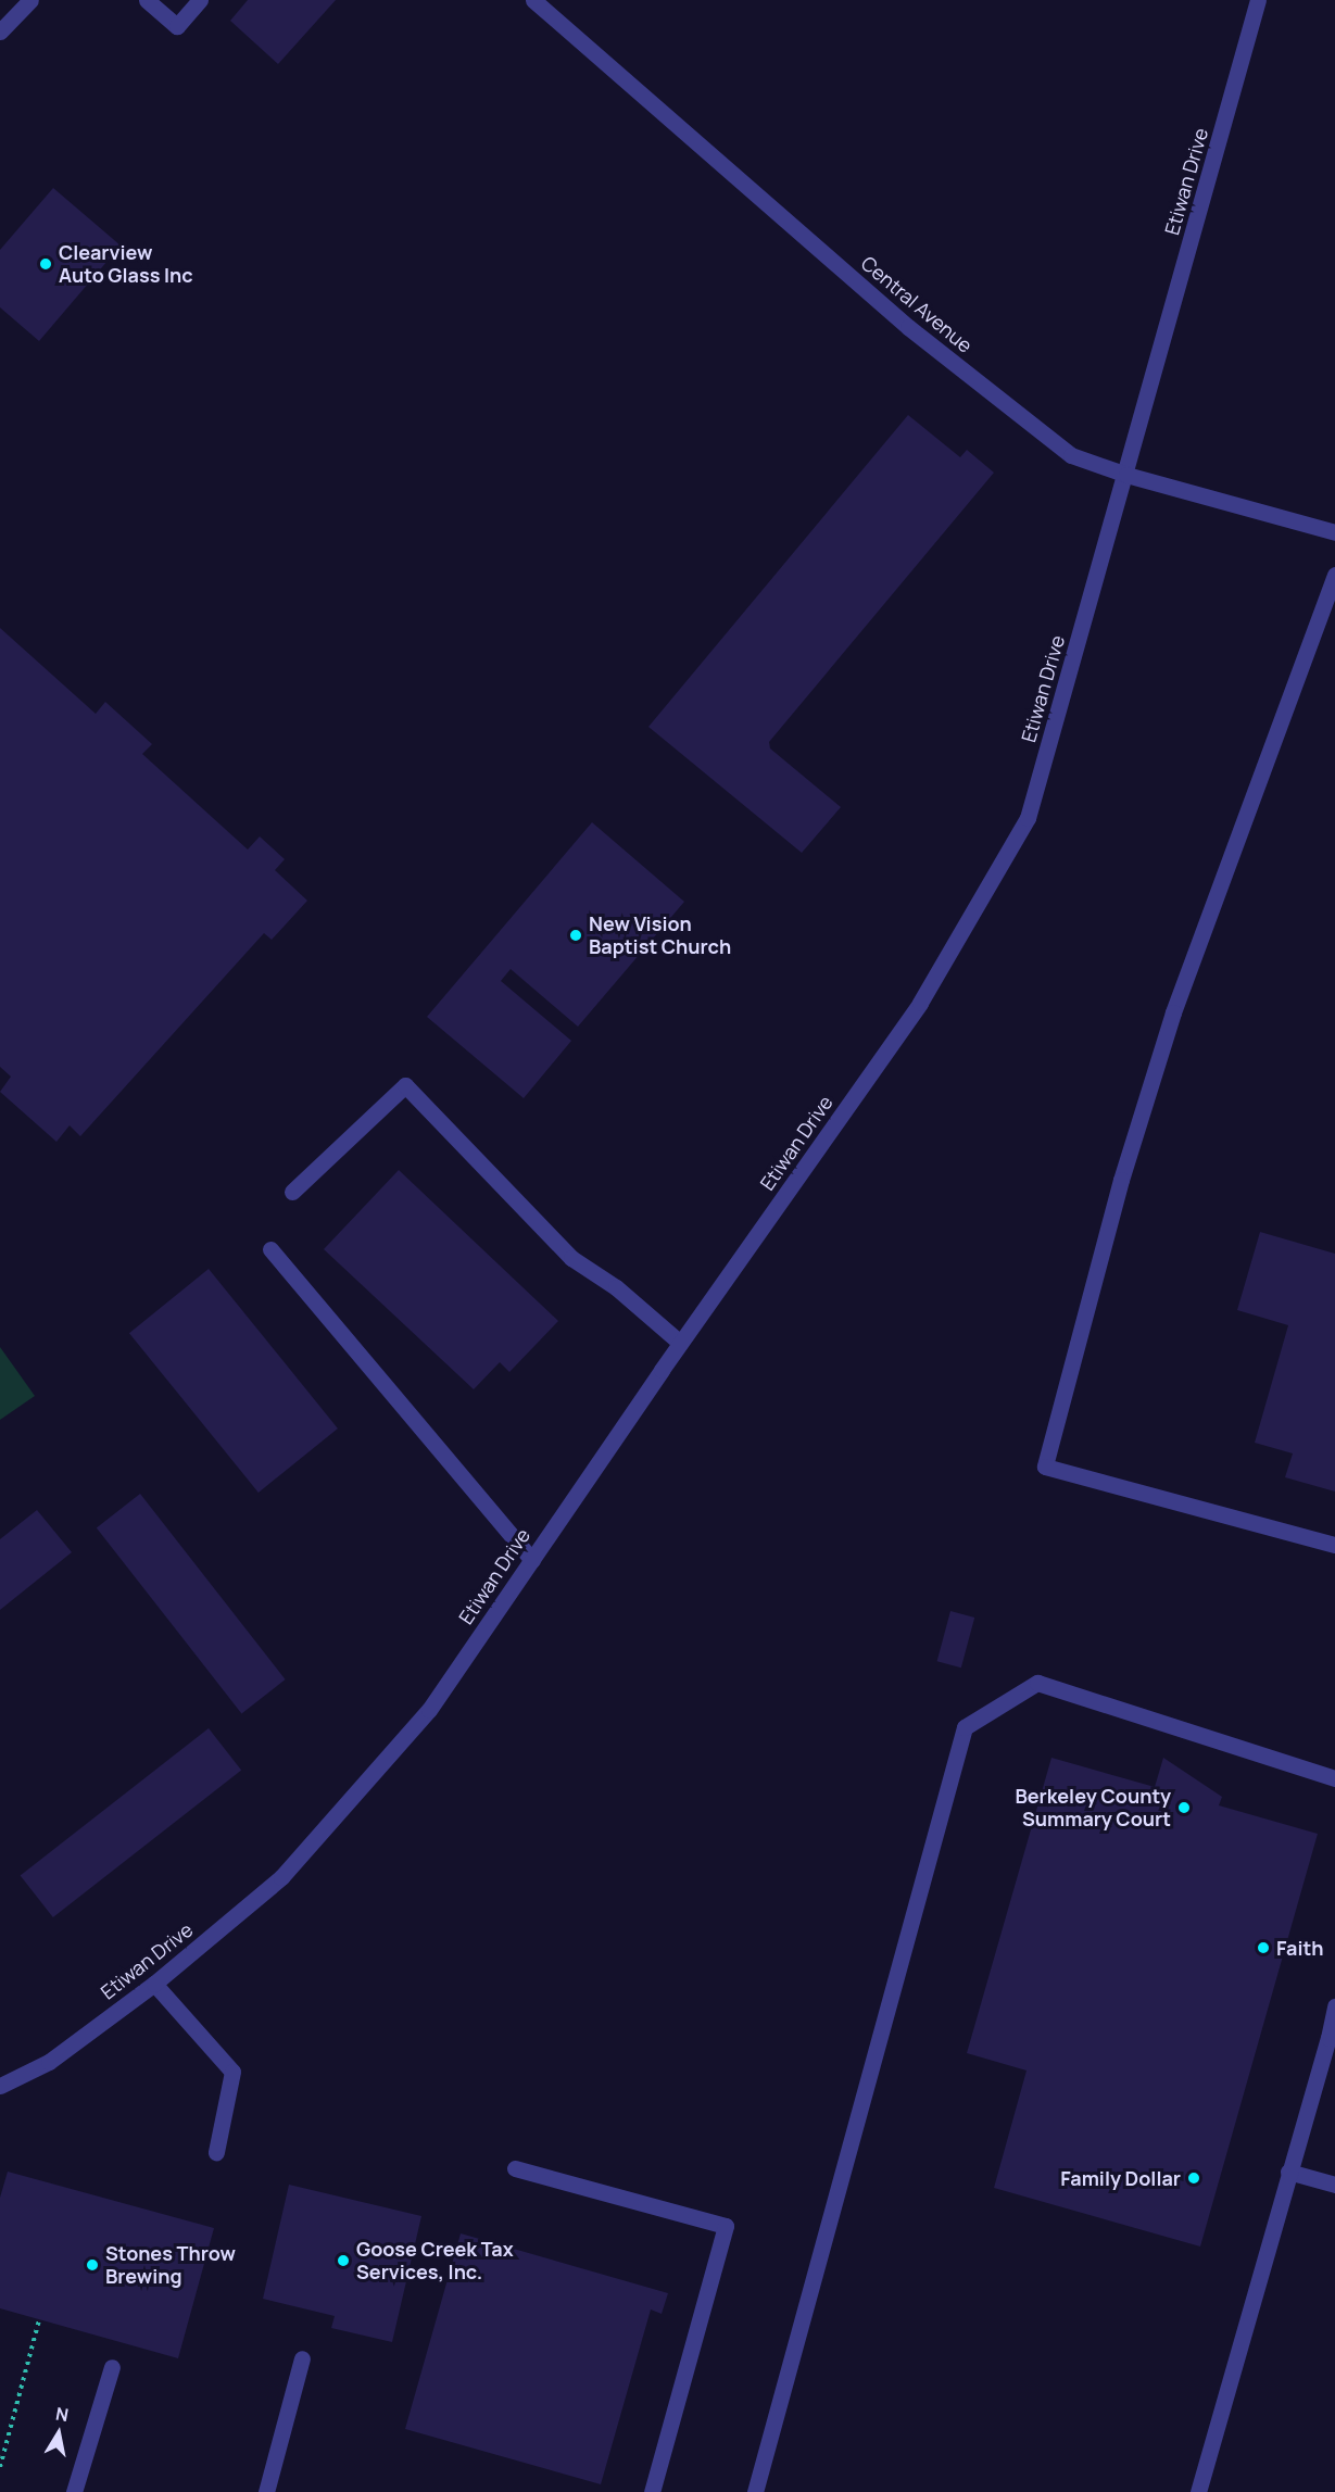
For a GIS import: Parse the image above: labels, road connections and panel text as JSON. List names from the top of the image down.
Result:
{
  "streets": {
    "street": ["Etiwan Drive", "Central Avenue"]
  },
  "crossings": [
    ["Etiwan Drive", "Central Avenue"]
  ],
  "places": [
    "Clearview Auto Glass Inc",
    "New Vision Baptist Church",
    "Berkeley County Summary Court",
    "Faith",
    "Family Dollar",
    "Goose Creek Tax Services, Inc.",
    "Stones Throw Brewing"
  ],
  "north": "top"
}
